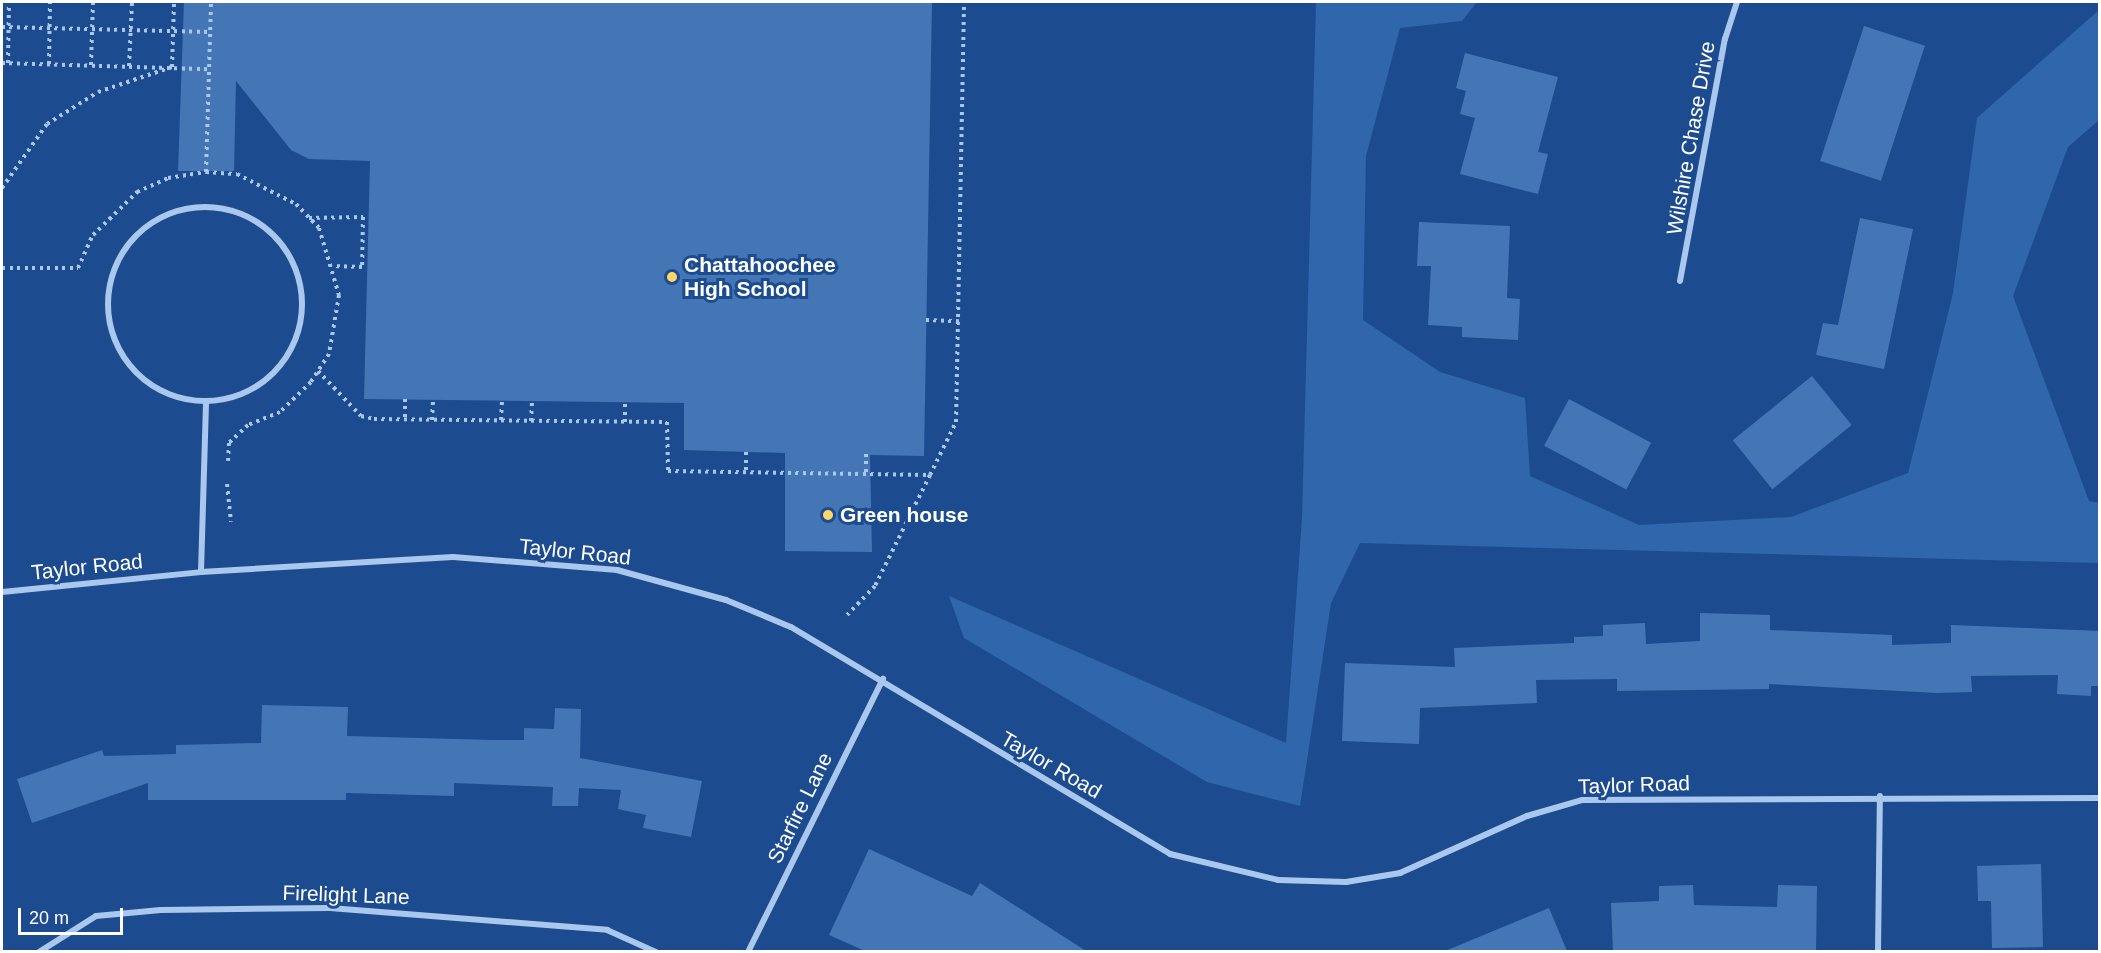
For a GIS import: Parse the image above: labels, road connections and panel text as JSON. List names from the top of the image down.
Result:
{
  "streets": {
    "street": [
      "Wilshire Chase Drive",
      "Taylor Road",
      "Starfire Lane",
      "Firelight Lane"
    ]
  },
  "crossings": [
    ["Taylor Road", "Starfire Lane"]
  ],
  "places": ["Chattahoochee High School", "Green house"],
  "scale_bar": "20 m"
}
